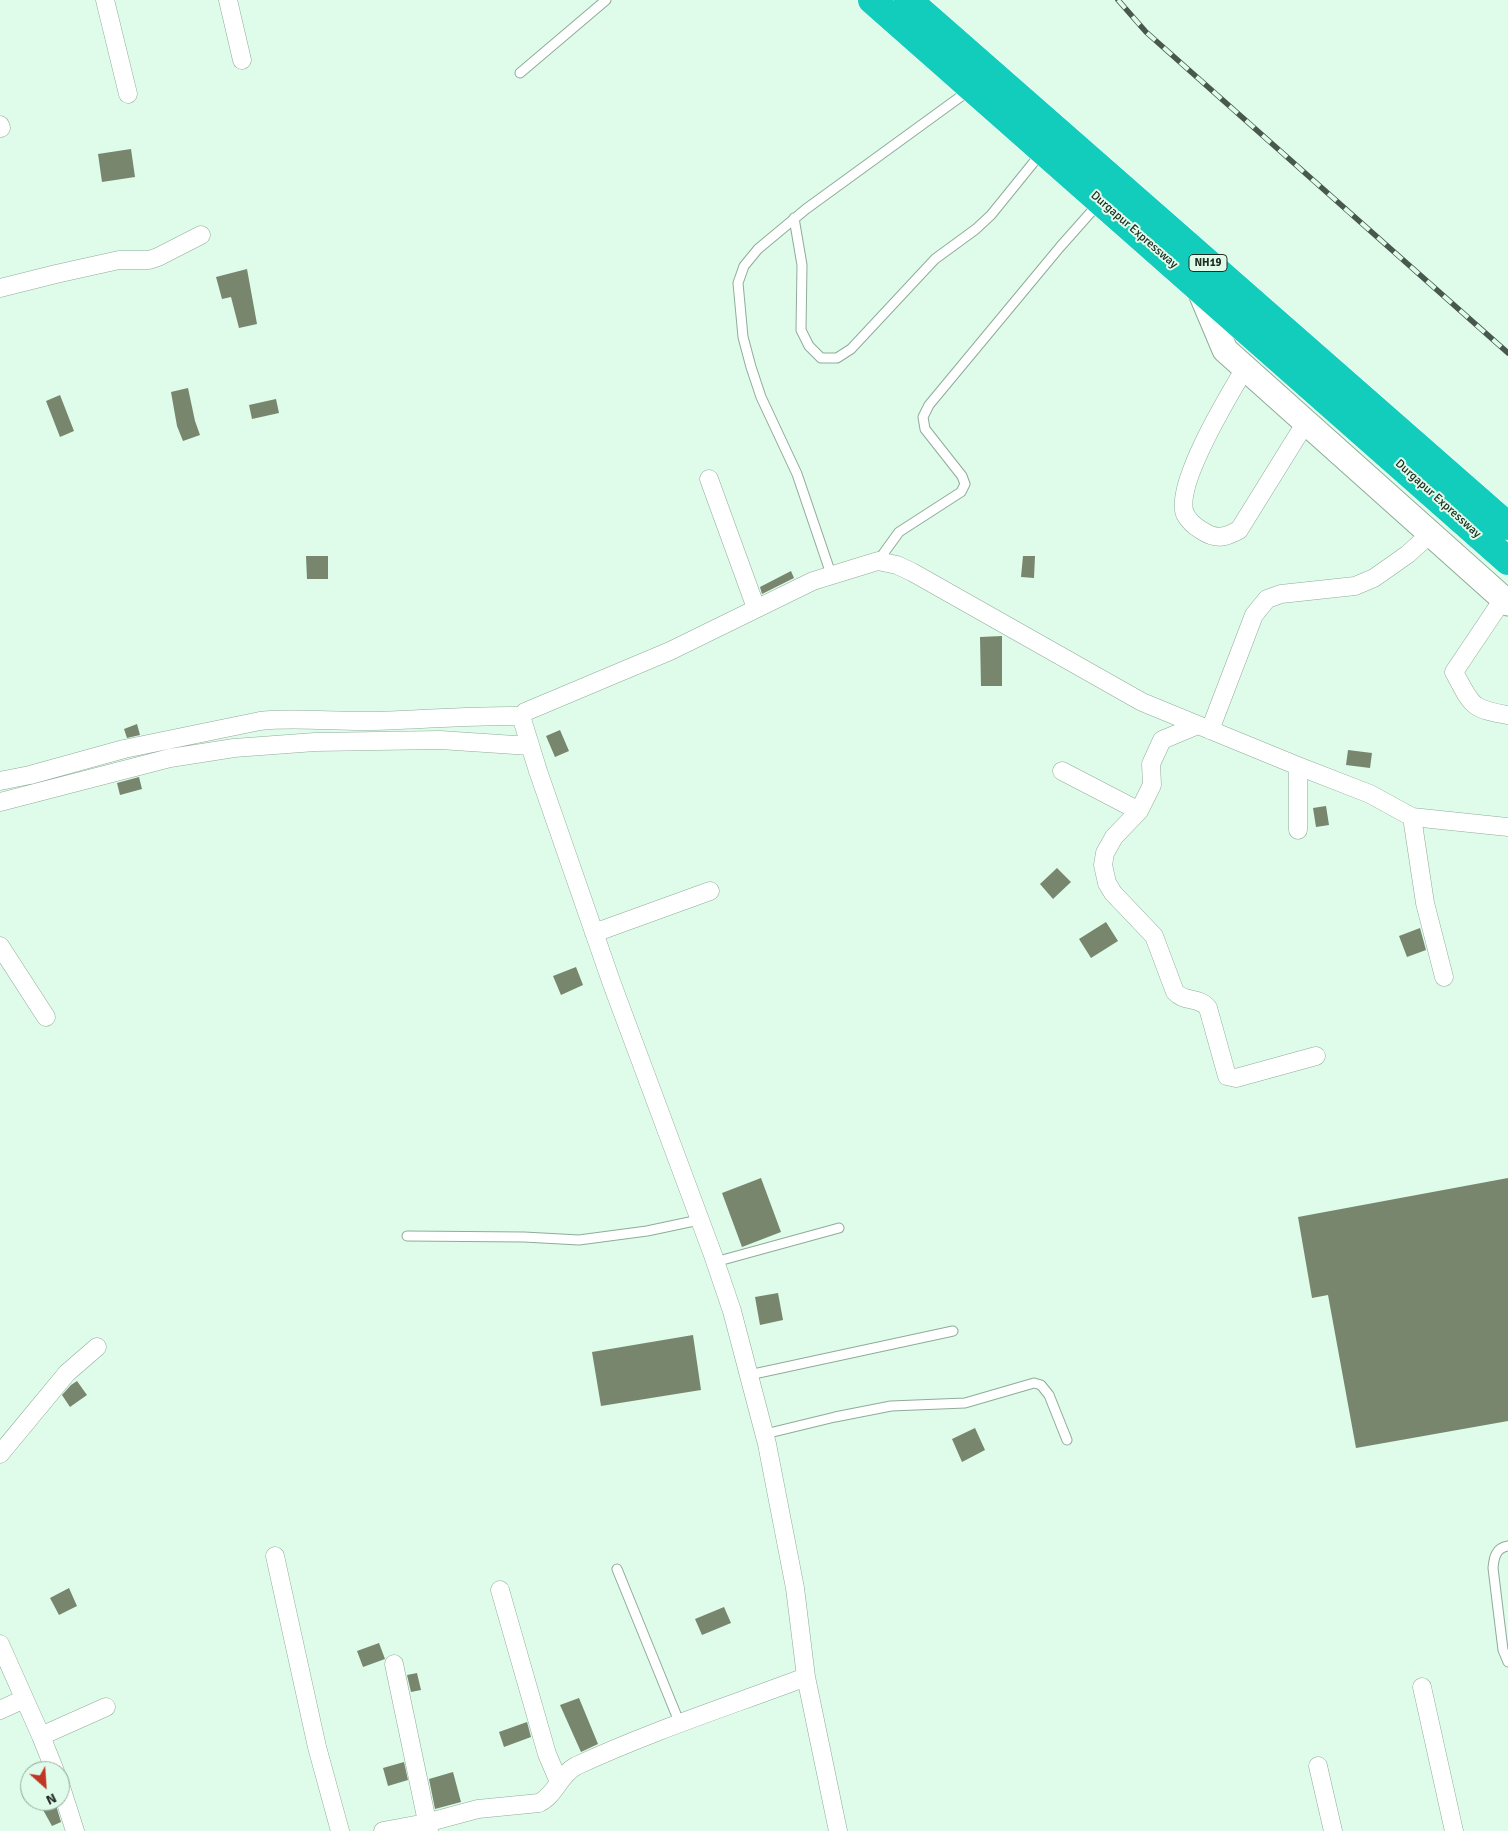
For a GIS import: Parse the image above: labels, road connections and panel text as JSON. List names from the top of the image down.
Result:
{
  "streets": {
    "highway": ["Durgapur Expressway", "NH19"]
  },
  "north": "bottom right"
}
